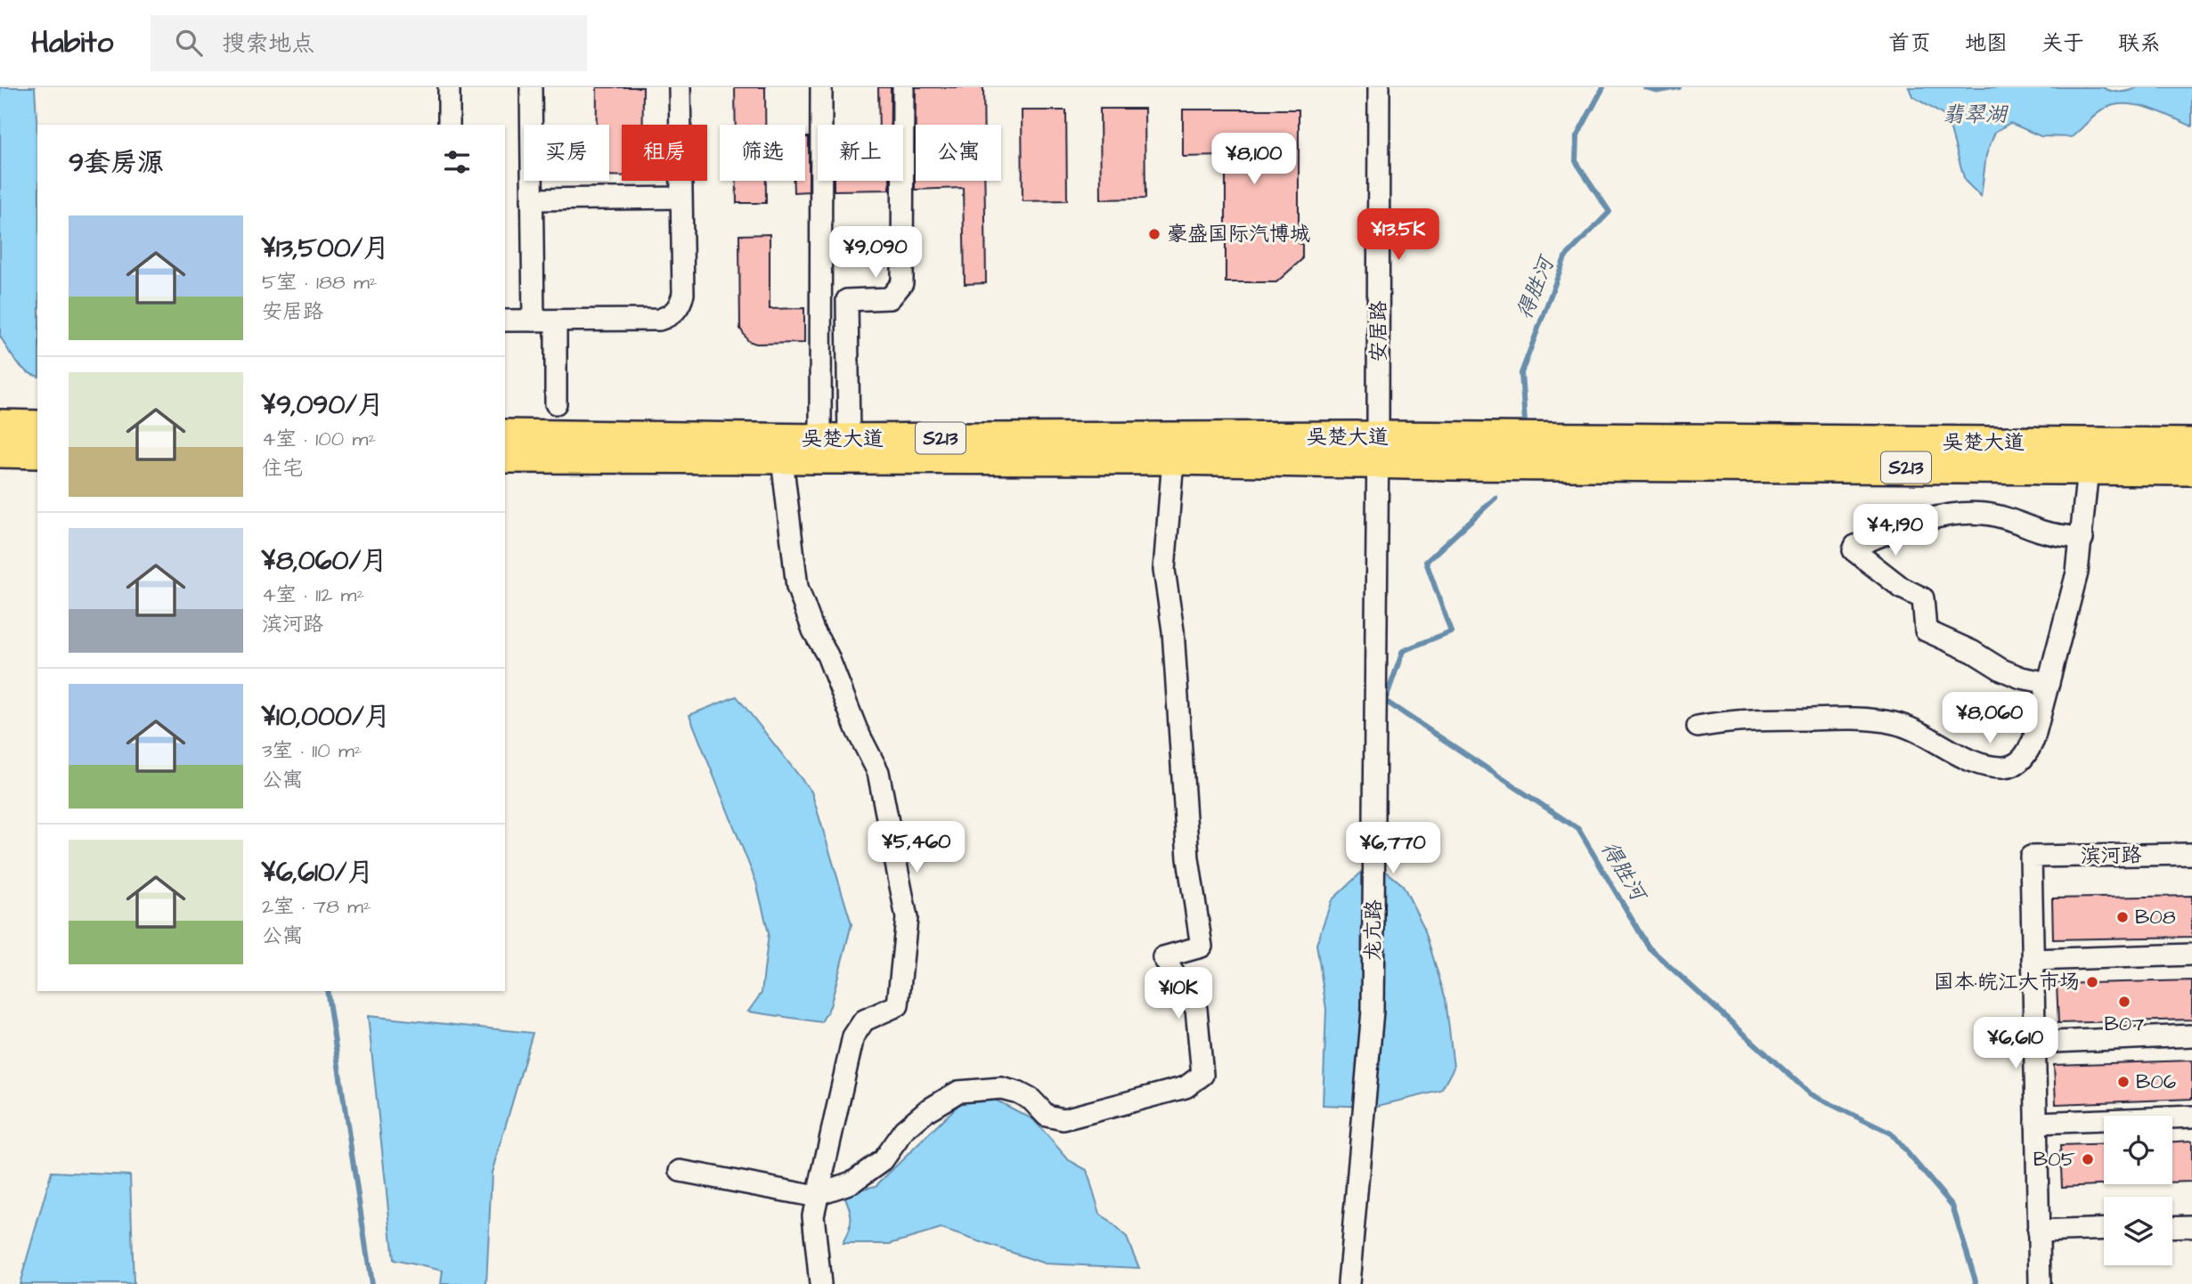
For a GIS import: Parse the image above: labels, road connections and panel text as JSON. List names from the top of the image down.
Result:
{
  "streets": {
    "highway": ["吴楚大道", "S213"],
    "street": ["安居路", "滨河路", "龙亢路"]
  },
  "crossings": [
    ["安居路", "吴楚大道"],
    ["安居路", "龙亢路"],
    ["吴楚大道", "龙亢路"]
  ],
  "water": ["翡翠湖", "得胜河"],
  "places": [
    "豪盛国际汽博城",
    "B08",
    "国本·皖江大市场",
    "B07",
    "B06",
    "B05"
  ],
  "page": {
    "header": "Habito",
    "search": "搜索地点",
    "nav": [
      "首页",
      "地图",
      "关于",
      "联系"
    ],
    "chip": [
      "买房",
      "租房",
      "筛选",
      "新上",
      "公寓"
    ],
    "heading": "9套房源",
    "price": [
      "¥8,100",
      "¥13.5K",
      "¥9,090",
      "¥4,190",
      "¥8,060",
      "¥5,460",
      "¥6,770",
      "¥10K",
      "¥6,610"
    ],
    "list": [
      {
        "name": "¥13,500/月",
        "note": "5室 · 188 m² · 安居路"
      },
      {
        "name": "¥9,090/月",
        "note": "4室 · 100 m² · 住宅"
      },
      {
        "name": "¥8,060/月",
        "note": "4室 · 112 m² · 滨河路"
      },
      {
        "name": "¥10,000/月",
        "note": "3室 · 110 m² · 公寓"
      },
      {
        "name": "¥6,610/月",
        "note": "2室 · 78 m² · 公寓"
      }
    ]
  }
}
